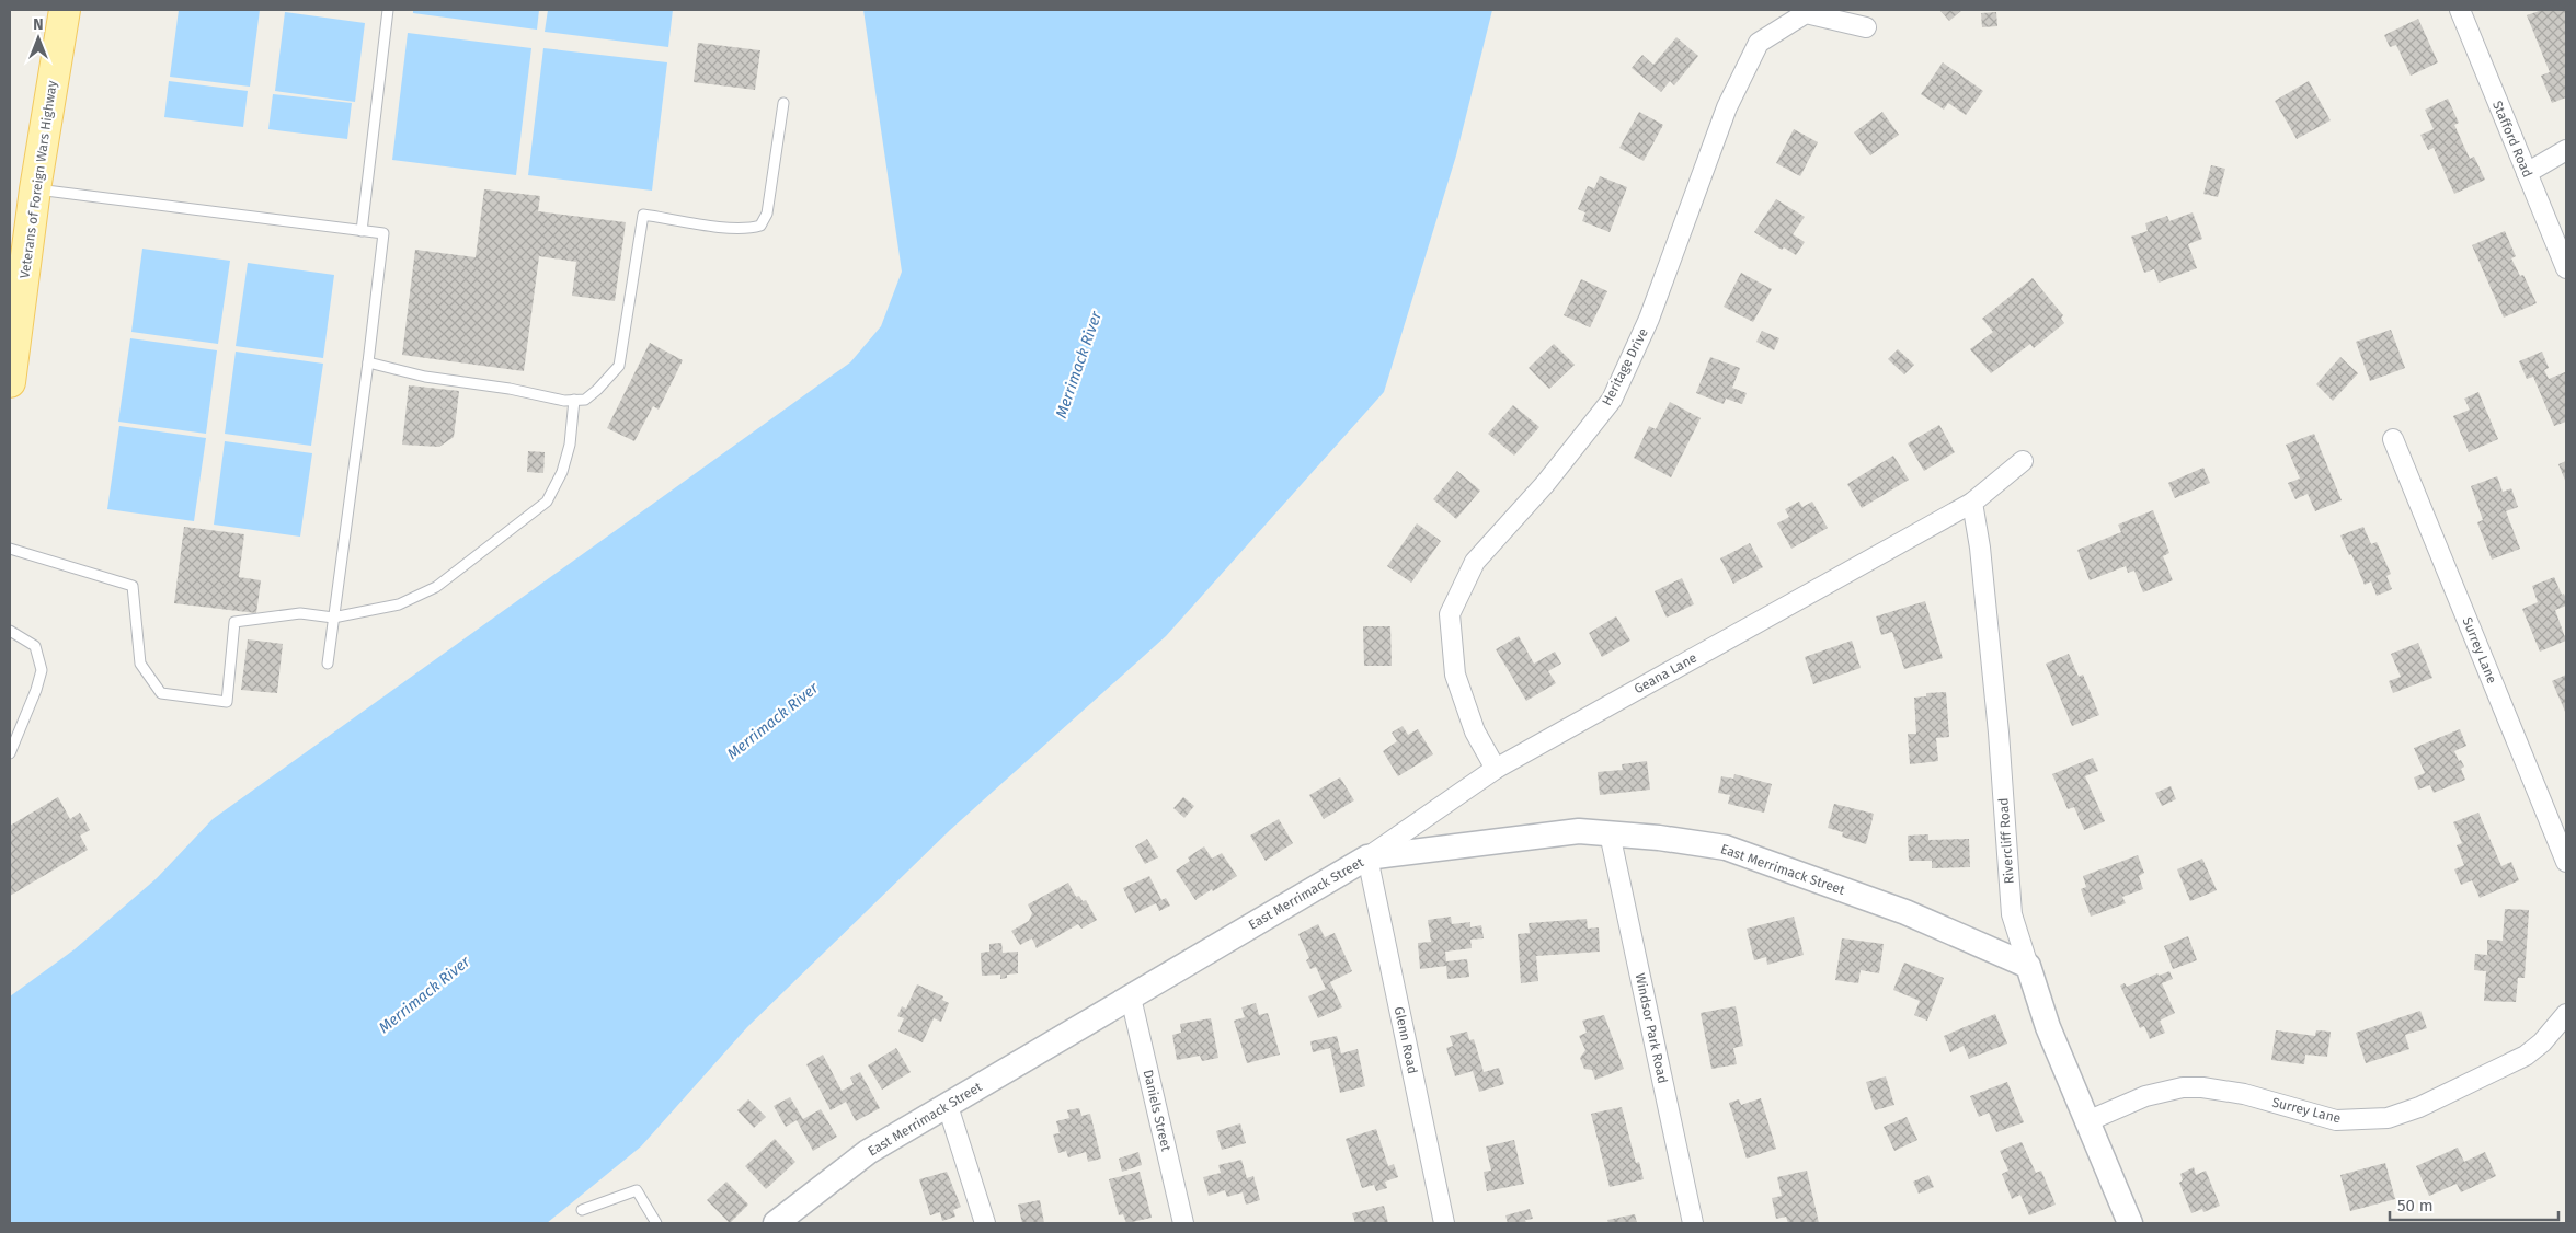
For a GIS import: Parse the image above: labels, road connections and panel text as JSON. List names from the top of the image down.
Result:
{
  "streets": {
    "main road": ["Veterans of Foreign Wars Highway"],
    "street": [
      "Stafford Road",
      "Heritage Drive",
      "Surrey Lane",
      "Geana Lane",
      "Rivercliff Road",
      "East Merrimack Street",
      "Windsor Park Road",
      "Glenn Road",
      "Daniels Street"
    ]
  },
  "crossings": [
    ["Heritage Drive", "Geana Lane"],
    ["Surrey Lane", "Rivercliff Road"],
    ["Geana Lane", "Rivercliff Road"],
    ["Geana Lane", "East Merrimack Street"],
    ["Geana Lane", "Glenn Road"],
    ["Rivercliff Road", "East Merrimack Street"],
    ["East Merrimack Street", "Windsor Park Road"],
    ["East Merrimack Street", "Glenn Road"],
    ["East Merrimack Street", "Daniels Street"]
  ],
  "water": ["Merrimack River"],
  "scale_bar": "50 m",
  "north": "top"
}
